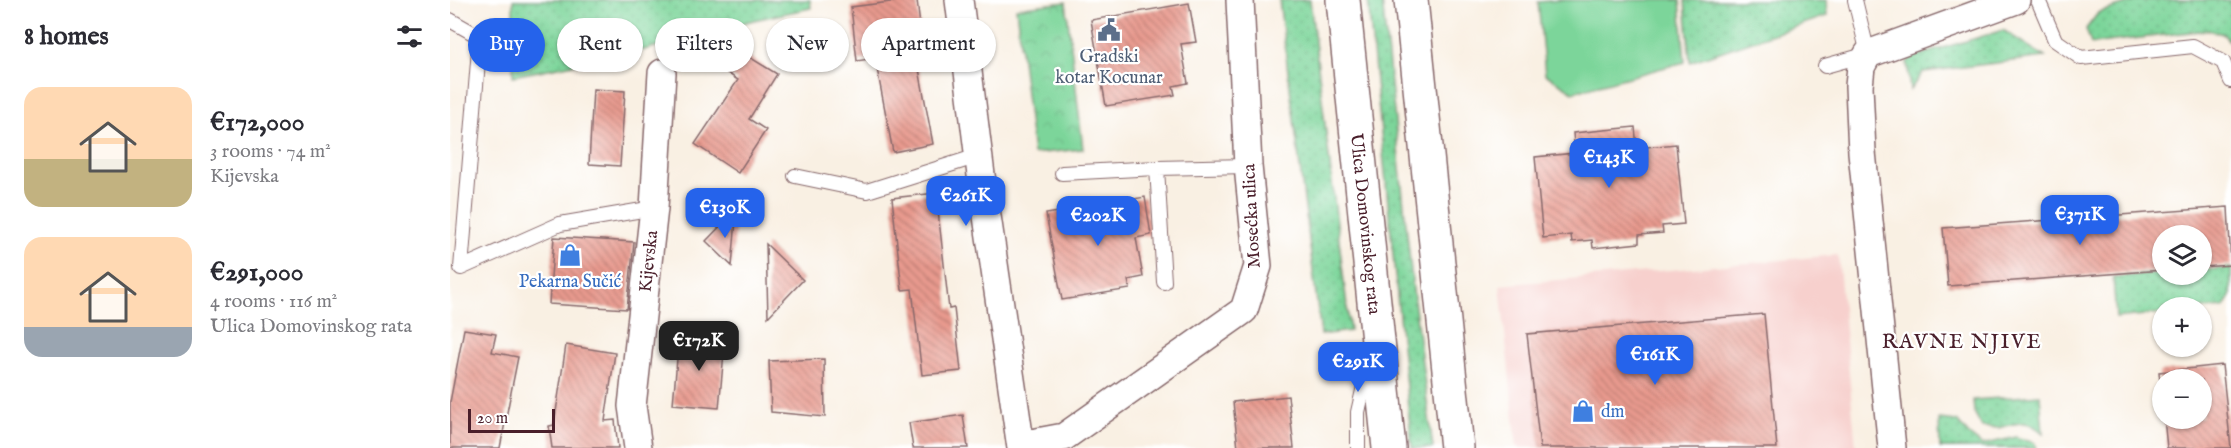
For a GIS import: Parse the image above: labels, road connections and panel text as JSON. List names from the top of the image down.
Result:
{
  "streets": {
    "main road": ["Ulica Domovinskog rata"],
    "street": ["Mosećka ulica", "Kijevska"]
  },
  "districts": ["RAVNE NJIVE"],
  "places": {
    "public building": ["Gradski kotar Kocunar"],
    "shop": ["Pekarna Sučić", "dm"]
  },
  "scale_bar": "20 m",
  "page": {
    "heading": "8 homes",
    "chip": [
      "Buy",
      "Rent",
      "Filters",
      "New",
      "Apartment"
    ],
    "list": [
      {
        "name": "€172,000",
        "note": "3 rooms · 74 m² · Kijevska"
      },
      {
        "name": "€291,000",
        "note": "4 rooms · 116 m² · Ulica Domovinskog rata"
      }
    ],
    "price": [
      "€143K",
      "€261K",
      "€130K",
      "€371K",
      "€202K",
      "€172K",
      "€161K",
      "€291K"
    ],
    "map_buttons": ["+", "−"],
    "scale": "20 m"
  }
}
